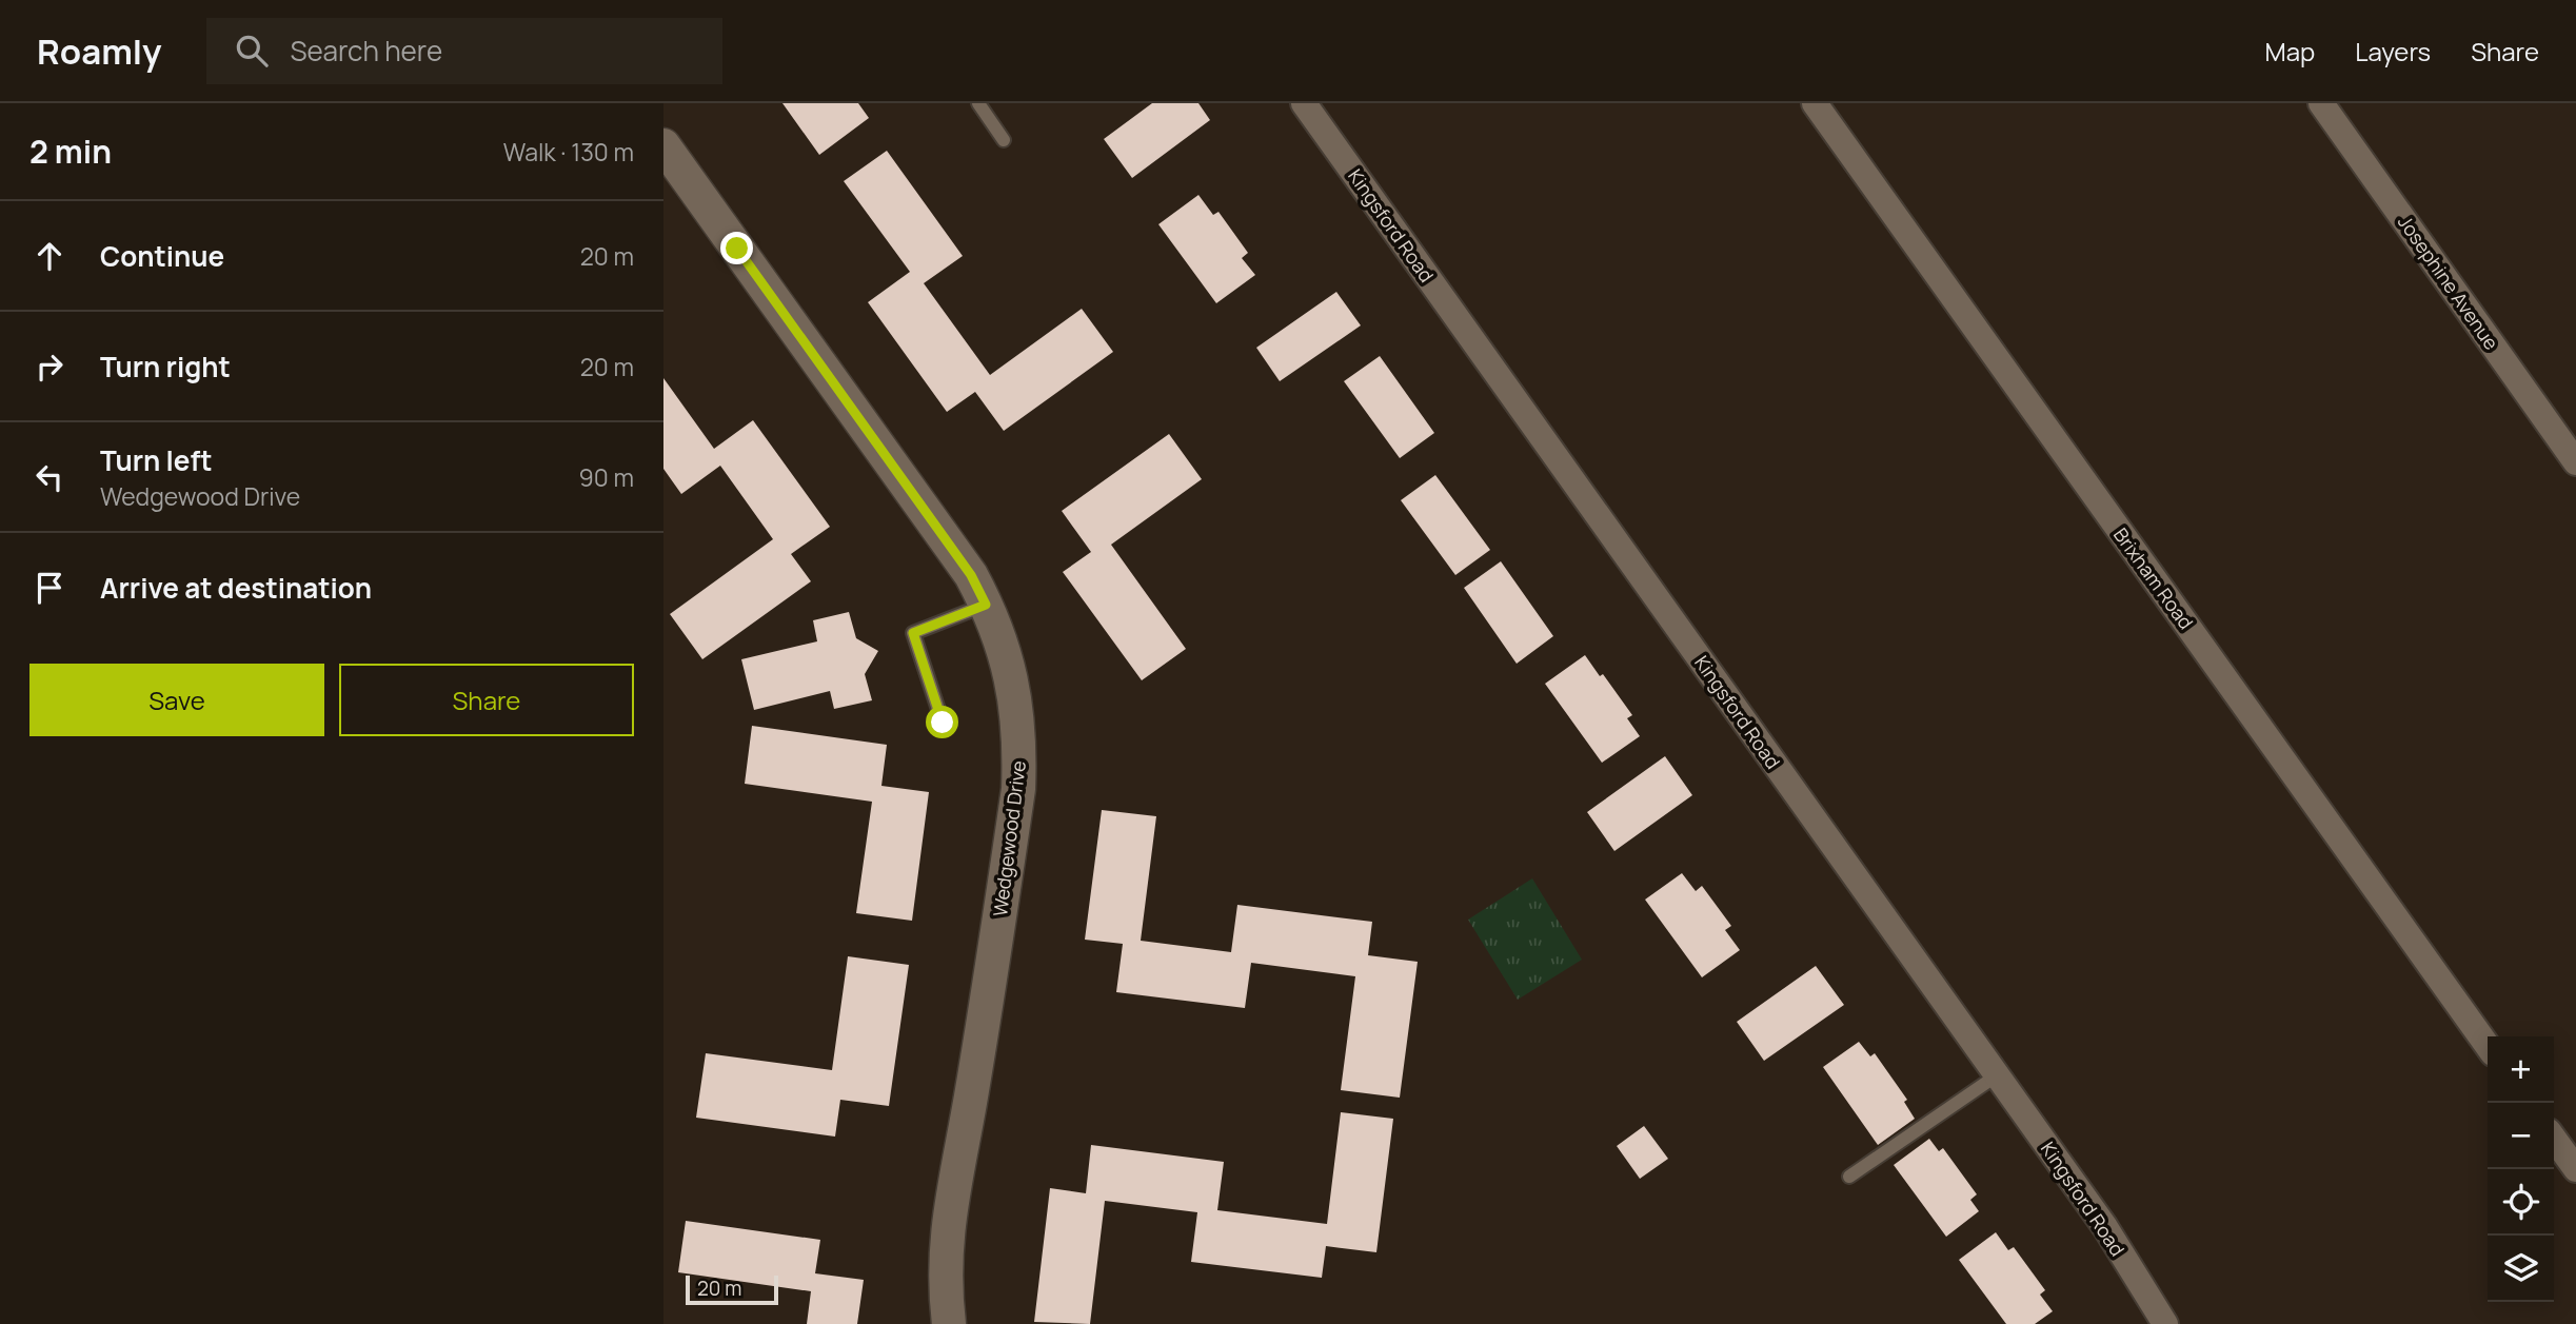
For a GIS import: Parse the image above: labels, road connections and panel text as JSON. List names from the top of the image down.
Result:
{
  "streets": {
    "street": [
      "Kingsford Road",
      "Josephine Avenue",
      "Brixham Road",
      "Wedgewood Drive"
    ]
  },
  "scale_bar": "20 m",
  "page": {
    "header": "Roamly",
    "search": "Search here",
    "nav": ["Map", "Layers", "Share"],
    "heading": ["2 min", "Walk · 130 m"],
    "list": [
      ["Continue", "20 m"],
      ["Turn right", "20 m"],
      ["Turn left", "Wedgewood Drive", "90 m"],
      "Arrive at destination"
    ],
    "buttons": ["Save", "Share"],
    "map_buttons": ["+", "−"],
    "scale": "20 m"
  }
}
